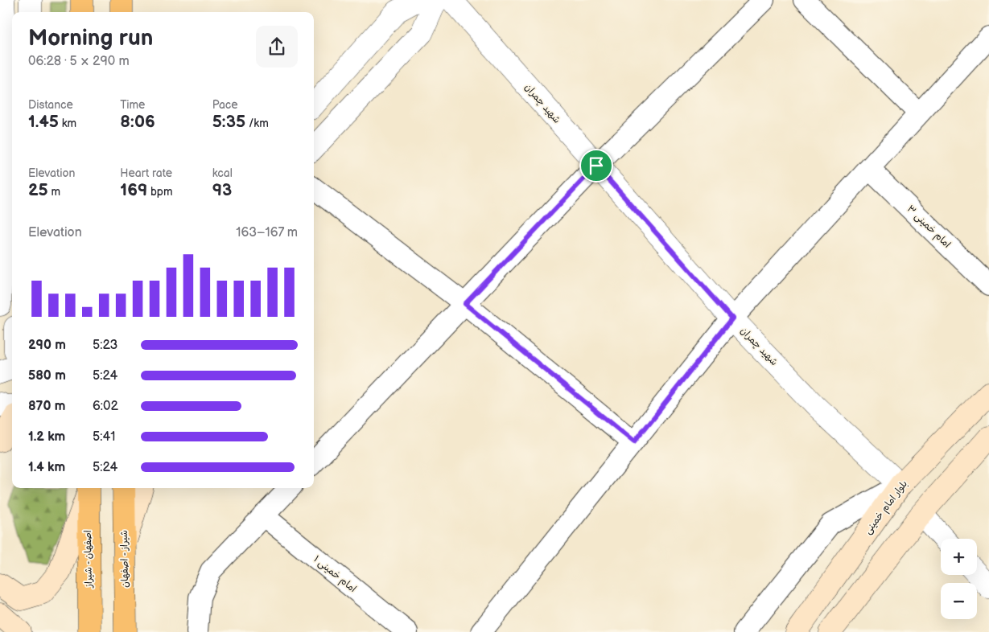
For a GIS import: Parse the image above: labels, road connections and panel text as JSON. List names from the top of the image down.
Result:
{
  "streets": {
    "highway": ["اصفهان - شیراز", "شیراز - اصفهان"],
    "main road": ["بلوار امام خمینی"],
    "street": ["شهید چمران", "امام خمینی ۳", "امام خمینی ۱"]
  },
  "crossings": [
    ["شهید چمران", "بلوار امام خمینی"]
  ],
  "page": {
    "heading": ["Morning run", "06:28 · 5 × 290 m"],
    "stats": [
      ["Distance", "1.45 km"],
      ["Time", "8:06"],
      ["Pace", "5:35 /km"],
      ["Elevation", "25 m"],
      ["Heart rate", "169 bpm"],
      ["kcal", "93"]
    ],
    "chart": ["Elevation", "163–167 m"],
    "list": [
      {
        "name": "290 m",
        "note": "5:23"
      },
      {
        "name": "580 m",
        "note": "5:24"
      },
      {
        "name": "870 m",
        "note": "6:02"
      },
      {
        "name": "1.2 km",
        "note": "5:41"
      },
      {
        "name": "1.4 km",
        "note": "5:24"
      }
    ],
    "map_buttons": ["+", "−"]
  }
}
